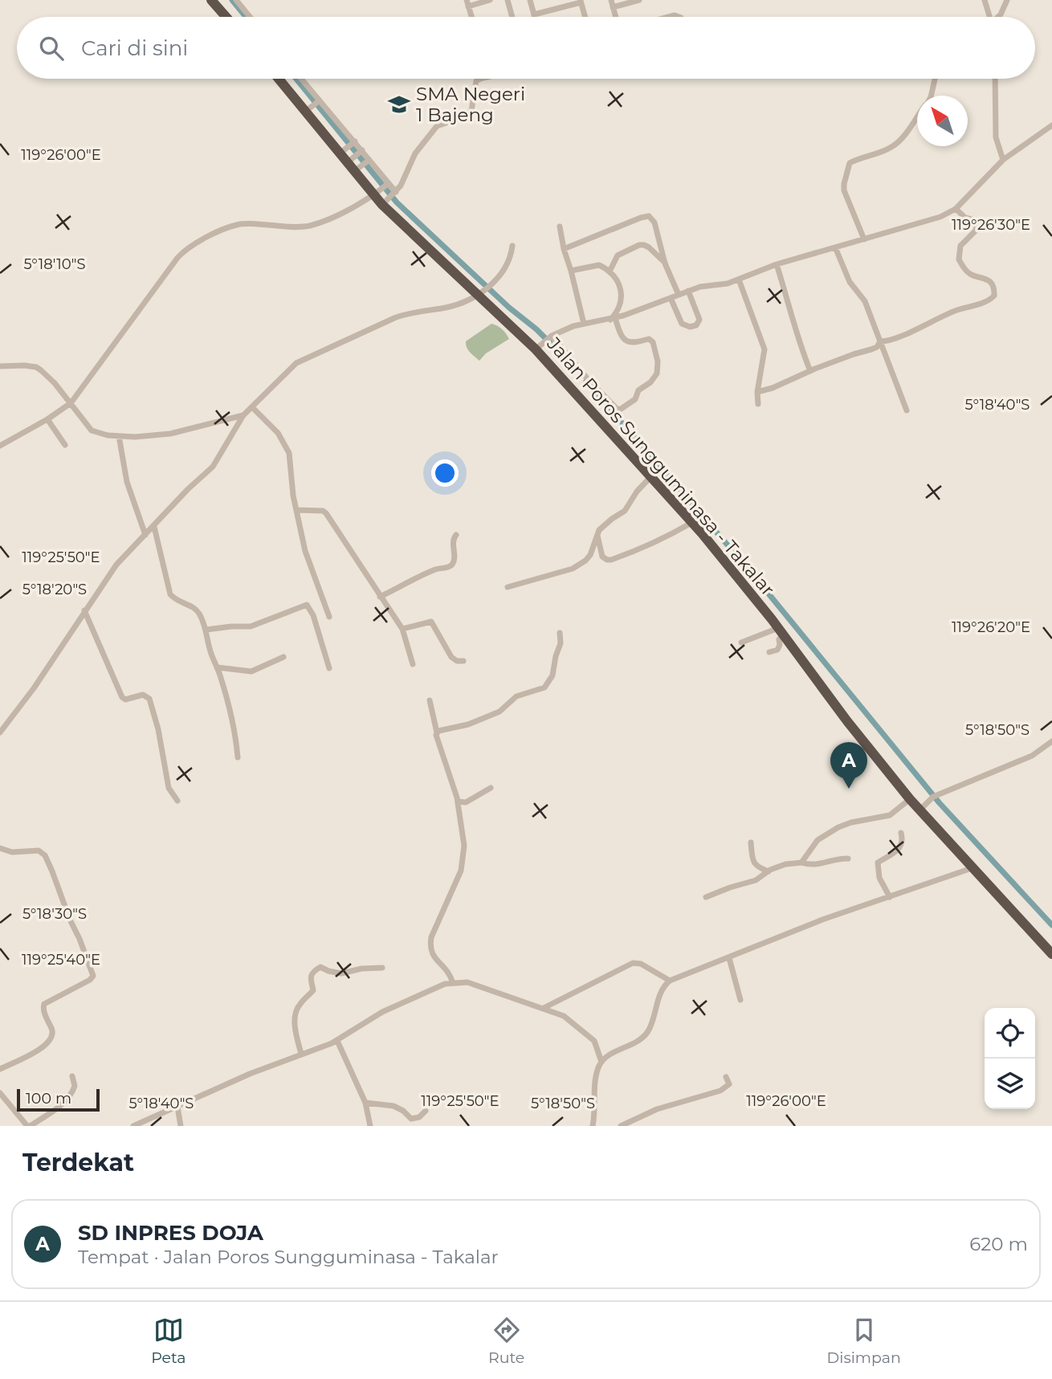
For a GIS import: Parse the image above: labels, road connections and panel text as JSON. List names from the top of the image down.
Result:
{
  "streets": {
    "highway": ["Jalan Poros Sungguminasa - Takalar"]
  },
  "places": {
    "school or university": ["SMA Negeri 1 Bajeng"]
  },
  "scale_bar": "100 m",
  "north": "top left",
  "page": {
    "search": "Cari di sini",
    "pins": "A",
    "scale": "100 m",
    "heading": "Terdekat",
    "list": [
      {
        "mark": "A",
        "name": "SD INPRES DOJA",
        "note": "Tempat · Jalan Poros Sungguminasa - Takalar",
        "value": "620 m"
      }
    ],
    "nav": ["Peta", "Rute", "Disimpan"]
  },
  "coordinates": [
    "119°26'00\"E",
    "119°26'30\"E",
    "5°18'10\"S",
    "5°18'40\"S",
    "119°25'50\"E",
    "5°18'20\"S",
    "119°26'20\"E",
    "5°18'50\"S",
    "5°18'30\"S",
    "119°25'40\"E"
  ]
}
